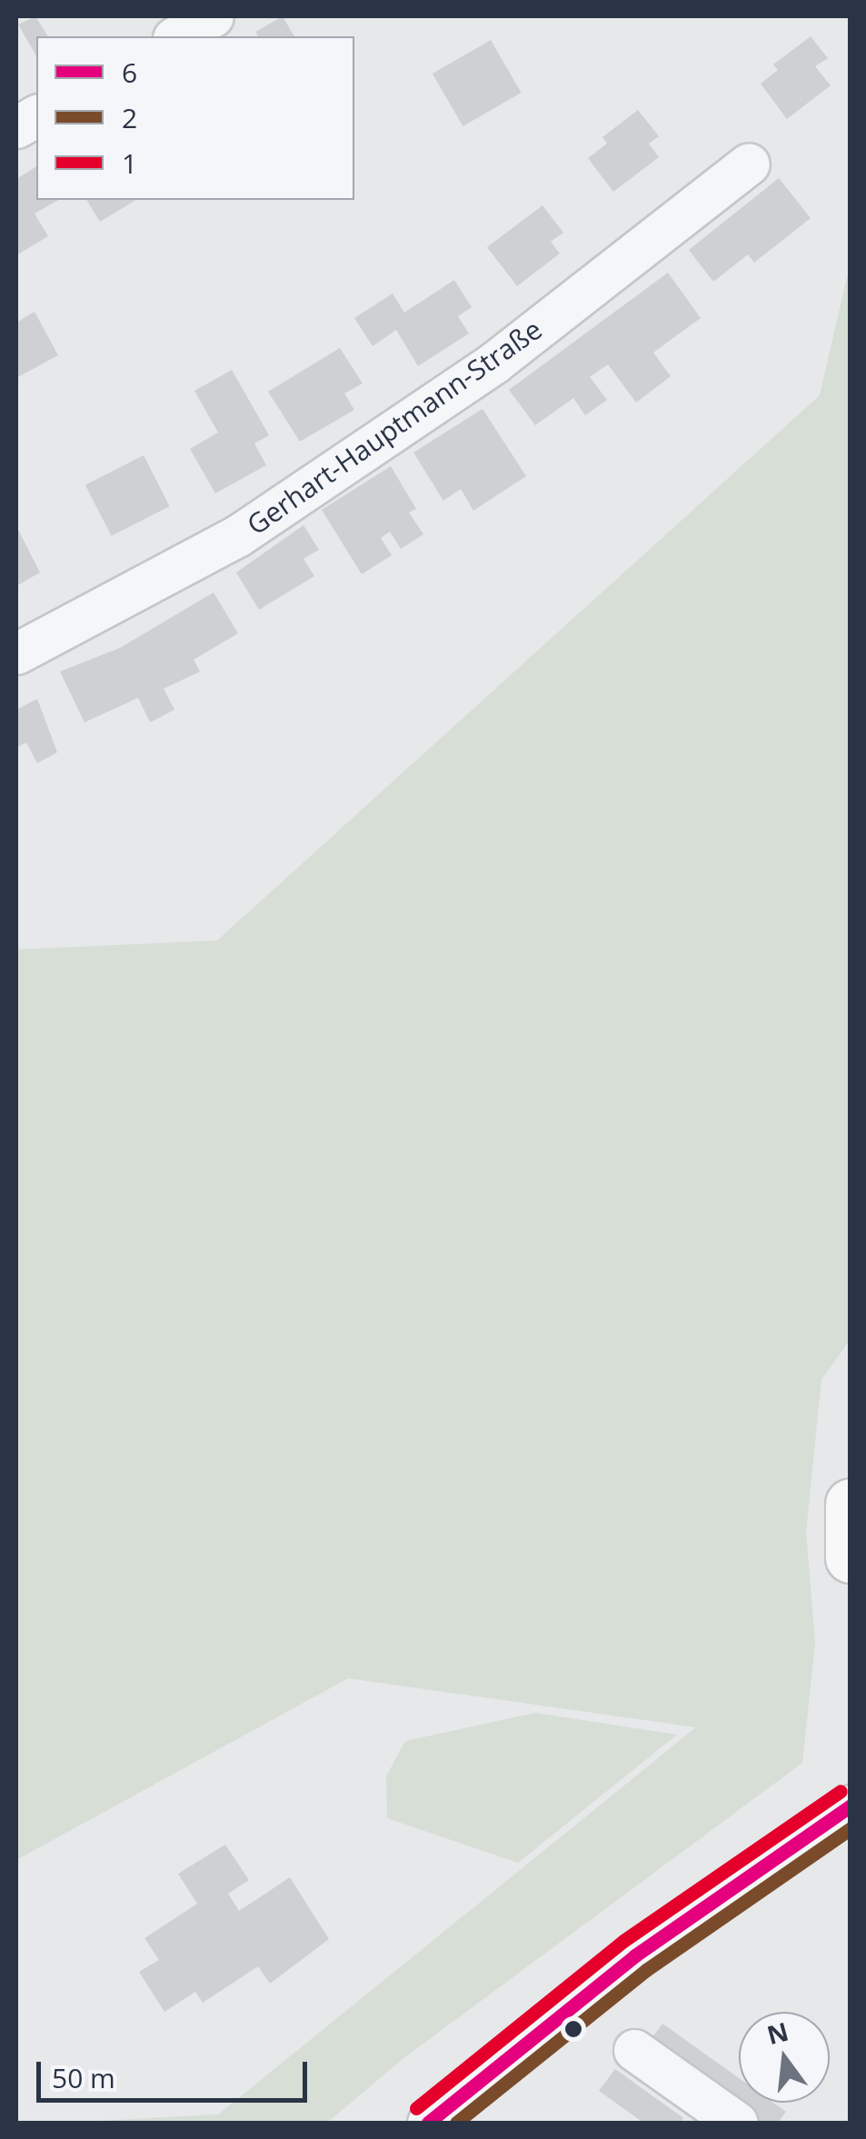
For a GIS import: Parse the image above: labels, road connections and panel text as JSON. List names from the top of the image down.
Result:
{
  "streets": {
    "street": ["Gerhart-Hauptmann-Straße"]
  },
  "lines": ["transit line 1", "transit line 6", "transit line 2"],
  "legend": ["6", "2", "1"],
  "scale_bar": "50 m",
  "north": "top"
}
